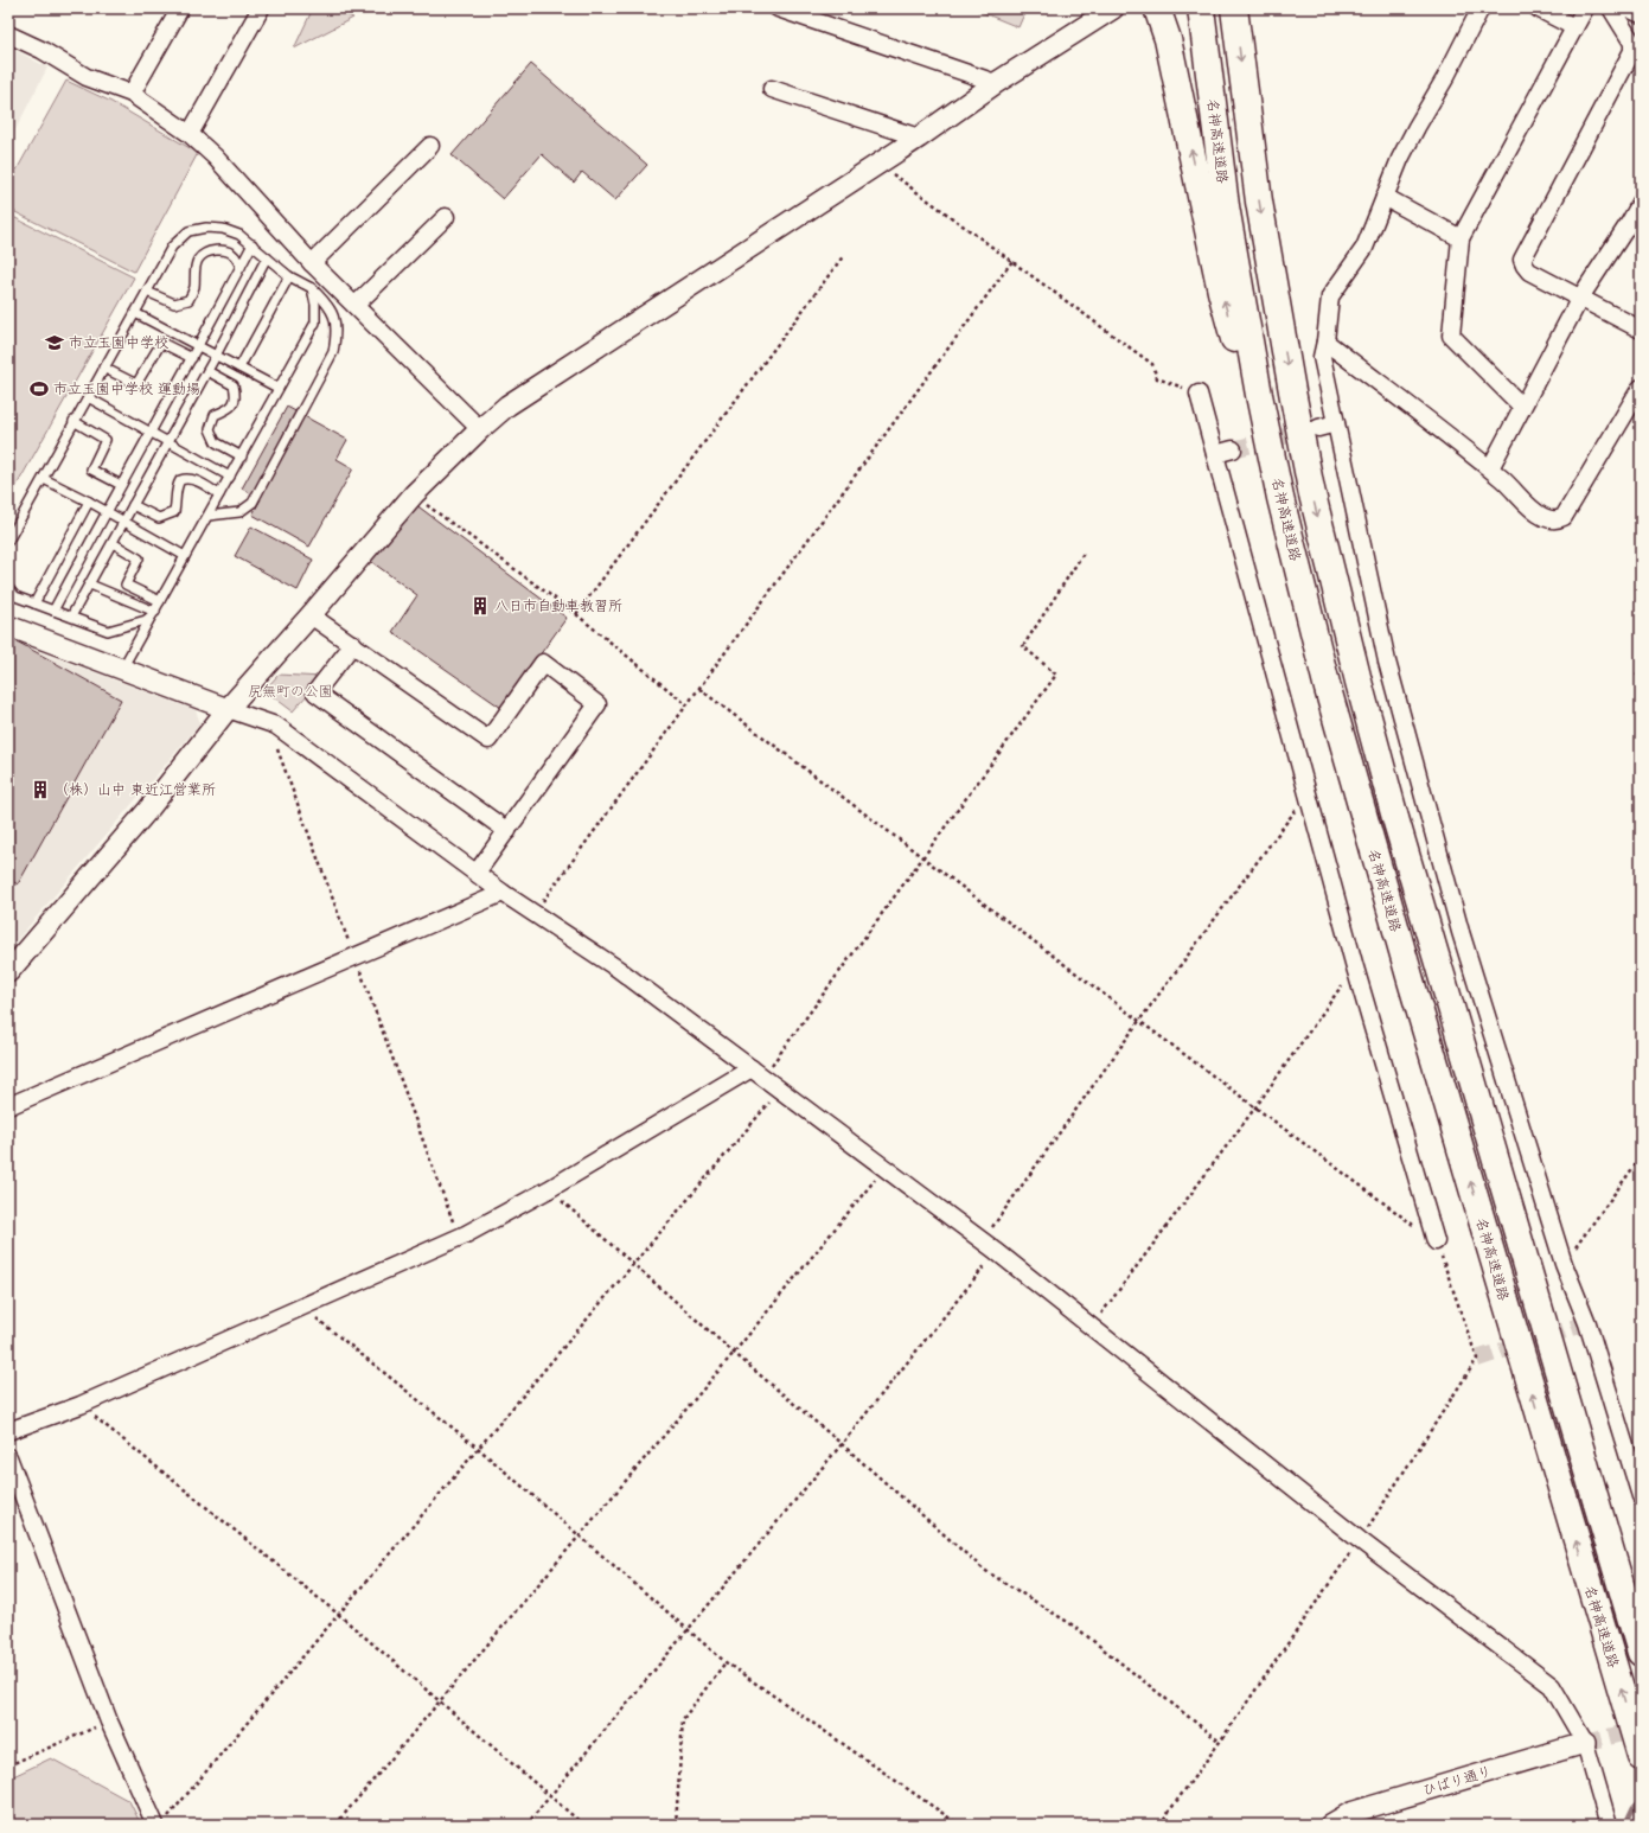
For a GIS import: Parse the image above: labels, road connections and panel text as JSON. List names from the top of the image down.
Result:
{
  "streets": {
    "highway": ["名神高速道路"],
    "street": ["ひばり通り"]
  },
  "parks": ["尻無町の公園"],
  "places": {
    "school or university": ["市立玉園中学校"],
    "sports": ["市立玉園中学校 運動場"],
    "building": ["八日市自動車教習所", "（株）山中 東近江営業所"]
  }
}
